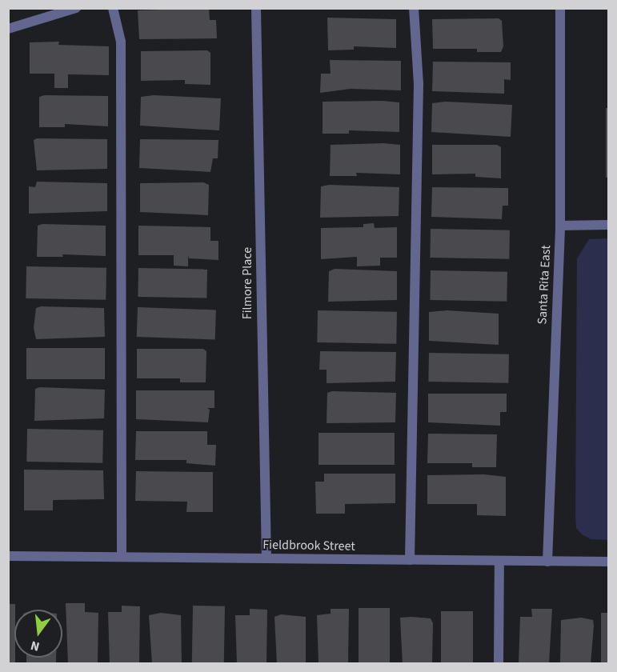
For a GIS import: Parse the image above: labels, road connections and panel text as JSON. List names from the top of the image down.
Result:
{
  "streets": {
    "street": ["Filmore Place", "Santa Rita East", "Fieldbrook Street"]
  },
  "crossings": [
    ["Filmore Place", "Fieldbrook Street"],
    ["Santa Rita East", "Fieldbrook Street"]
  ],
  "north": "bottom"
}
